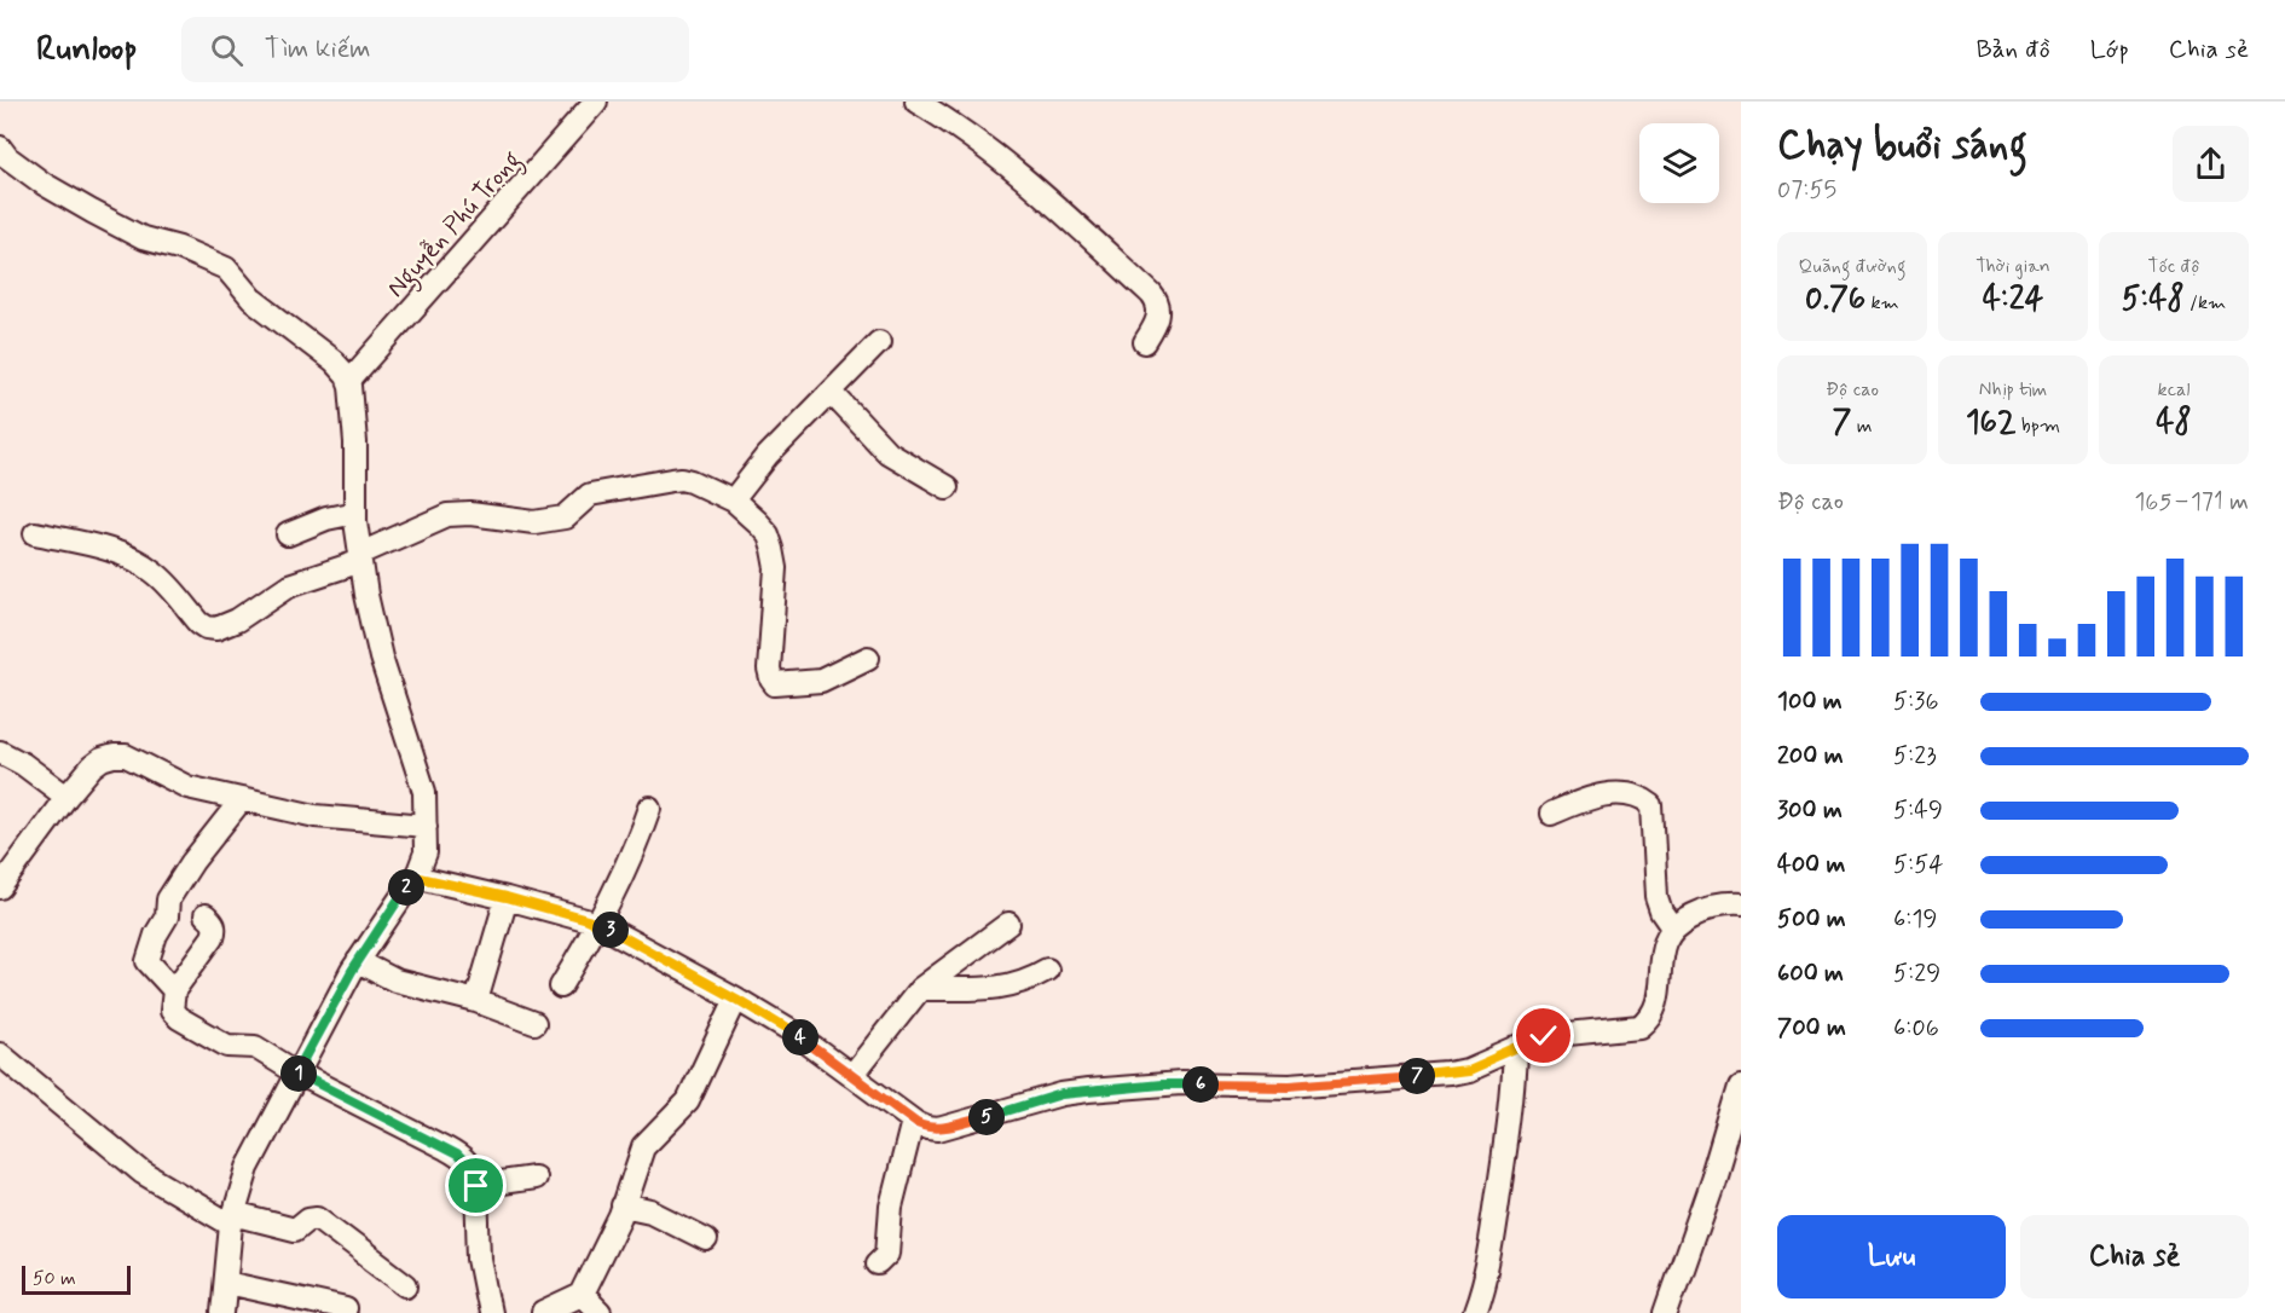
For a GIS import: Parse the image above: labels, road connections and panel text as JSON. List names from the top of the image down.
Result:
{
  "streets": {
    "street": ["Nguyễn Phú Trọng"]
  },
  "scale_bar": "50 m",
  "page": {
    "header": "Runloop",
    "search": "Tìm kiếm",
    "nav": ["Bản đồ", "Lớp", "Chia sẻ"],
    "heading": ["Chạy buổi sáng", "07:55"],
    "stats": [
      ["Quãng đường", "0.76 km"],
      ["Thời gian", "4:24"],
      ["Tốc độ", "5:48 /km"],
      ["Độ cao", "7 m"],
      ["Nhịp tim", "162 bpm"],
      ["kcal", "48"]
    ],
    "chart": ["Độ cao", "165–171 m"],
    "list": [
      {
        "name": "100 m",
        "note": "5:36"
      },
      {
        "name": "200 m",
        "note": "5:23"
      },
      {
        "name": "300 m",
        "note": "5:49"
      },
      {
        "name": "400 m",
        "note": "5:54"
      },
      {
        "name": "500 m",
        "note": "6:19"
      },
      {
        "name": "600 m",
        "note": "5:29"
      },
      {
        "name": "700 m",
        "note": "6:06"
      }
    ],
    "pins": [
      "2",
      "3",
      "4",
      "1",
      "7",
      "6",
      "5"
    ],
    "buttons": ["Lưu", "Chia sẻ"],
    "scale": "50 m"
  }
}
